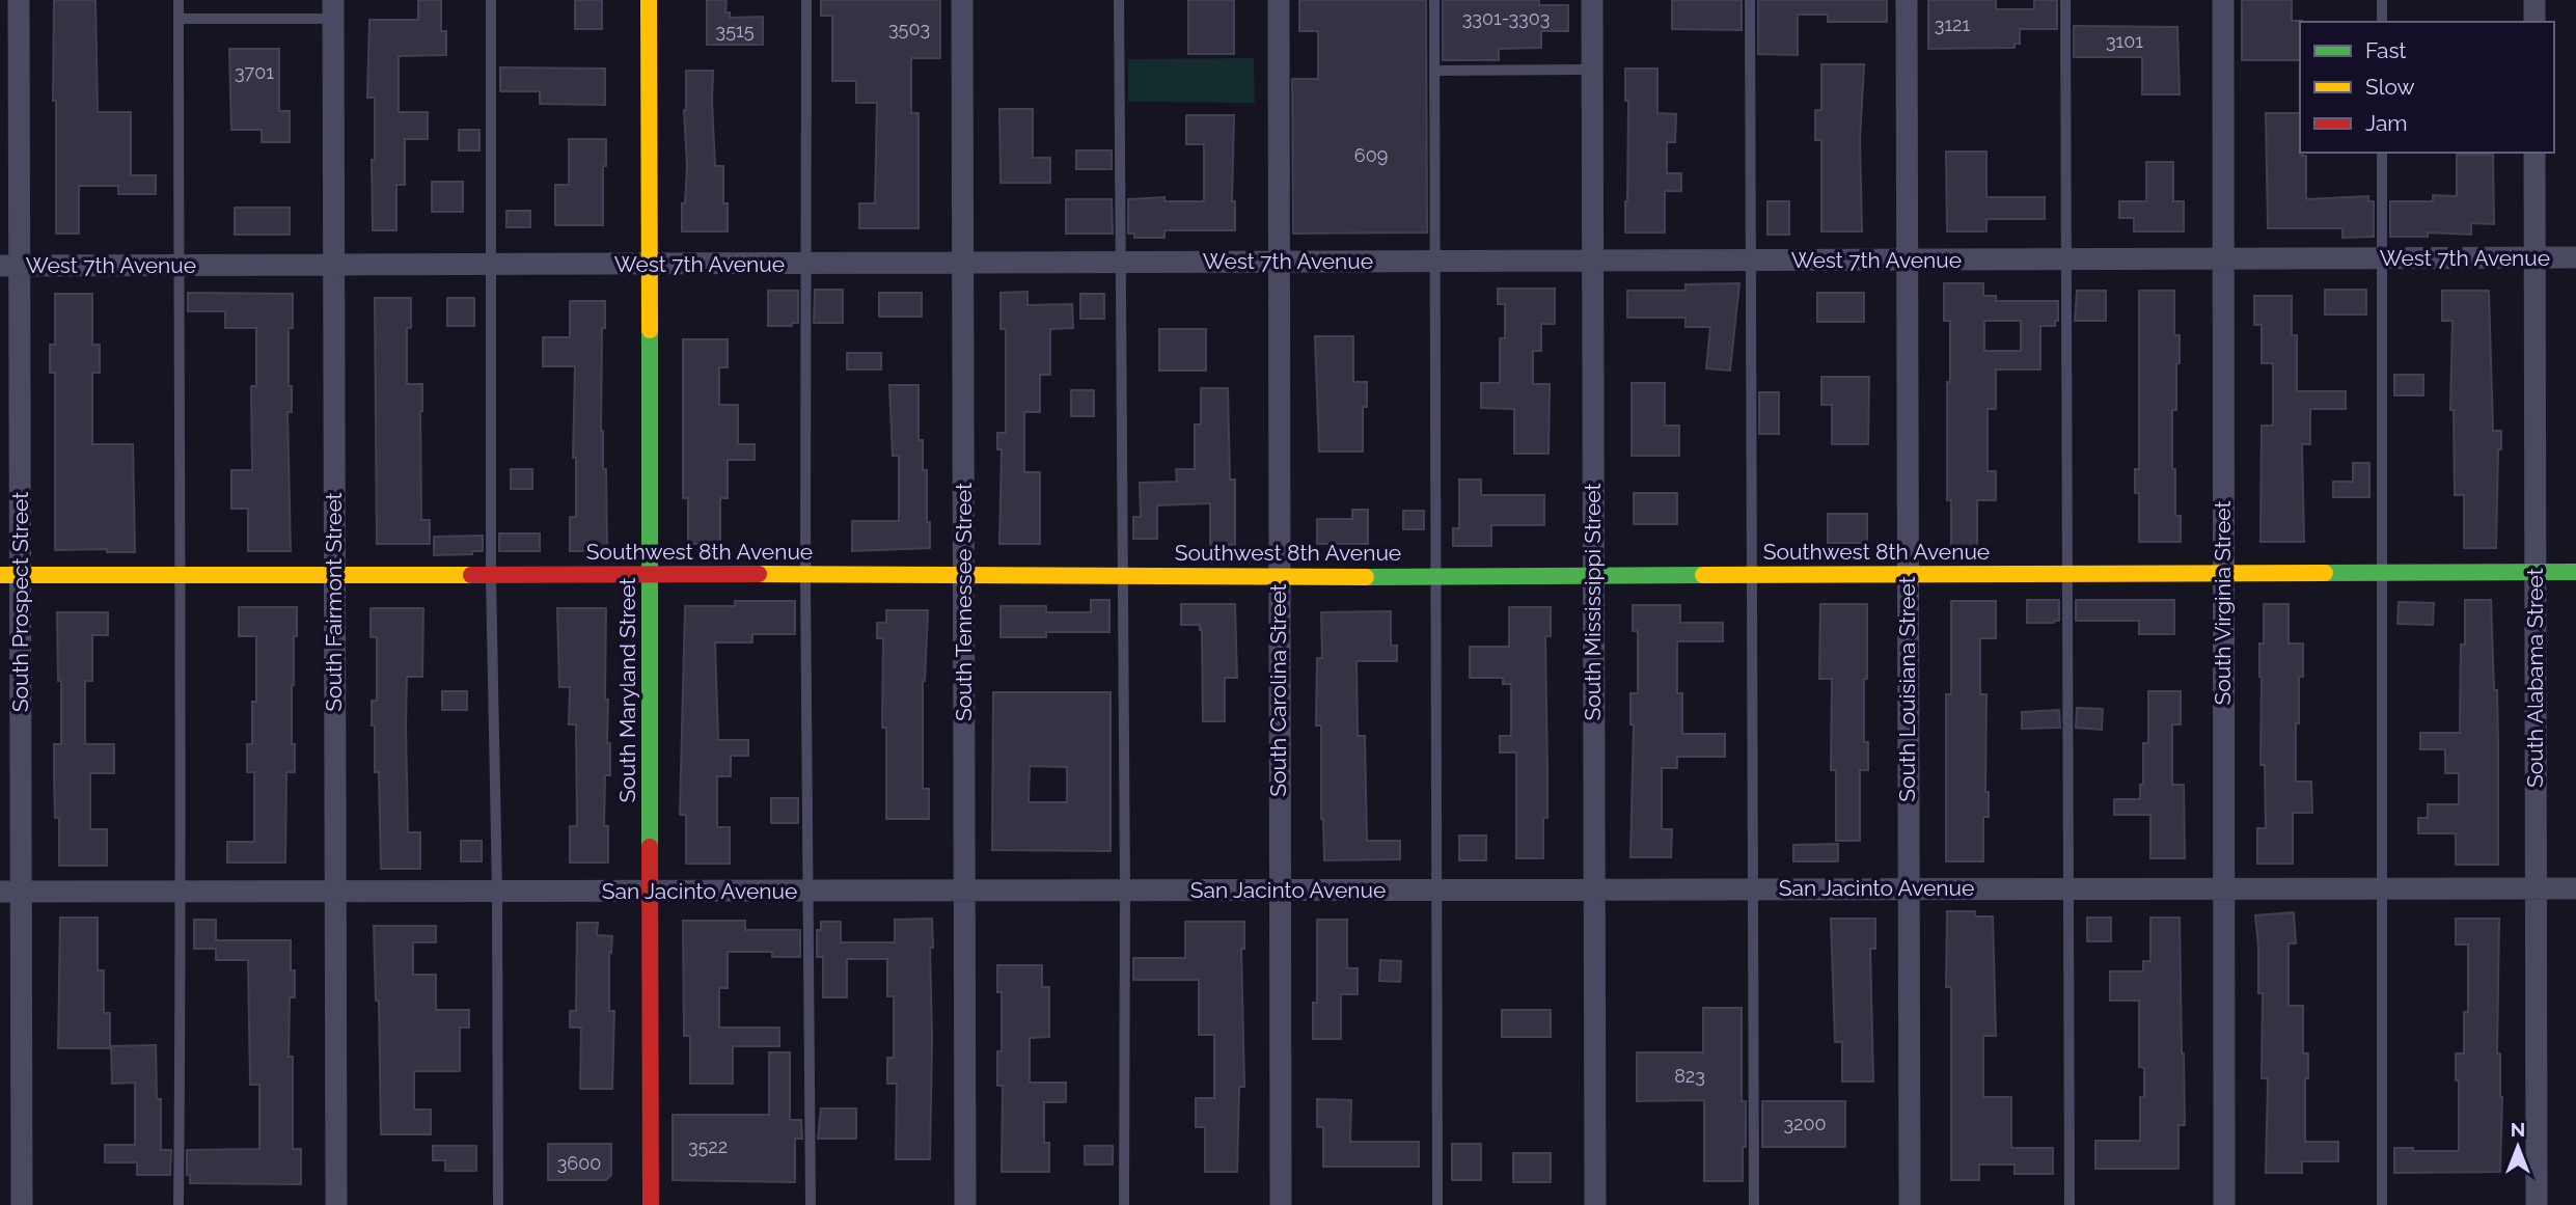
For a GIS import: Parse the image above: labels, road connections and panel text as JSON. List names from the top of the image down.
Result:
{
  "streets": {
    "street": [
      "West 7th Avenue",
      "Southwest 8th Avenue",
      "South Prospect Street",
      "South Fairmont Street",
      "South Tennessee Street",
      "South Mississippi Street",
      "South Virginia Street",
      "South Alabama Street",
      "South Louisiana Street",
      "South Maryland Street",
      "South Carolina Street",
      "San Jacinto Avenue"
    ]
  },
  "crossings": [
    ["West 7th Avenue", "South Prospect Street"],
    ["West 7th Avenue", "South Fairmont Street"],
    ["West 7th Avenue", "South Tennessee Street"],
    ["West 7th Avenue", "South Mississippi Street"],
    ["West 7th Avenue", "South Virginia Street"],
    ["West 7th Avenue", "South Alabama Street"],
    ["West 7th Avenue", "South Louisiana Street"],
    ["West 7th Avenue", "South Maryland Street"],
    ["West 7th Avenue", "South Carolina Street"],
    ["Southwest 8th Avenue", "South Prospect Street"],
    ["Southwest 8th Avenue", "South Fairmont Street"],
    ["Southwest 8th Avenue", "South Tennessee Street"],
    ["Southwest 8th Avenue", "South Mississippi Street"],
    ["Southwest 8th Avenue", "South Virginia Street"],
    ["Southwest 8th Avenue", "South Alabama Street"],
    ["Southwest 8th Avenue", "South Louisiana Street"],
    ["Southwest 8th Avenue", "South Maryland Street"],
    ["Southwest 8th Avenue", "South Carolina Street"],
    ["South Prospect Street", "San Jacinto Avenue"],
    ["South Fairmont Street", "San Jacinto Avenue"],
    ["South Tennessee Street", "San Jacinto Avenue"],
    ["South Mississippi Street", "San Jacinto Avenue"],
    ["South Virginia Street", "San Jacinto Avenue"],
    ["South Alabama Street", "San Jacinto Avenue"],
    ["South Louisiana Street", "San Jacinto Avenue"],
    ["South Maryland Street", "San Jacinto Avenue"],
    ["South Carolina Street", "San Jacinto Avenue"]
  ],
  "house_numbers": [
    "3301-3303",
    "3121",
    "3503",
    "3515",
    "3101",
    "3701",
    "609",
    "823",
    "3200",
    "3522",
    "3600"
  ],
  "legend": ["Fast", "Slow", "Jam"],
  "north": "top"
}
